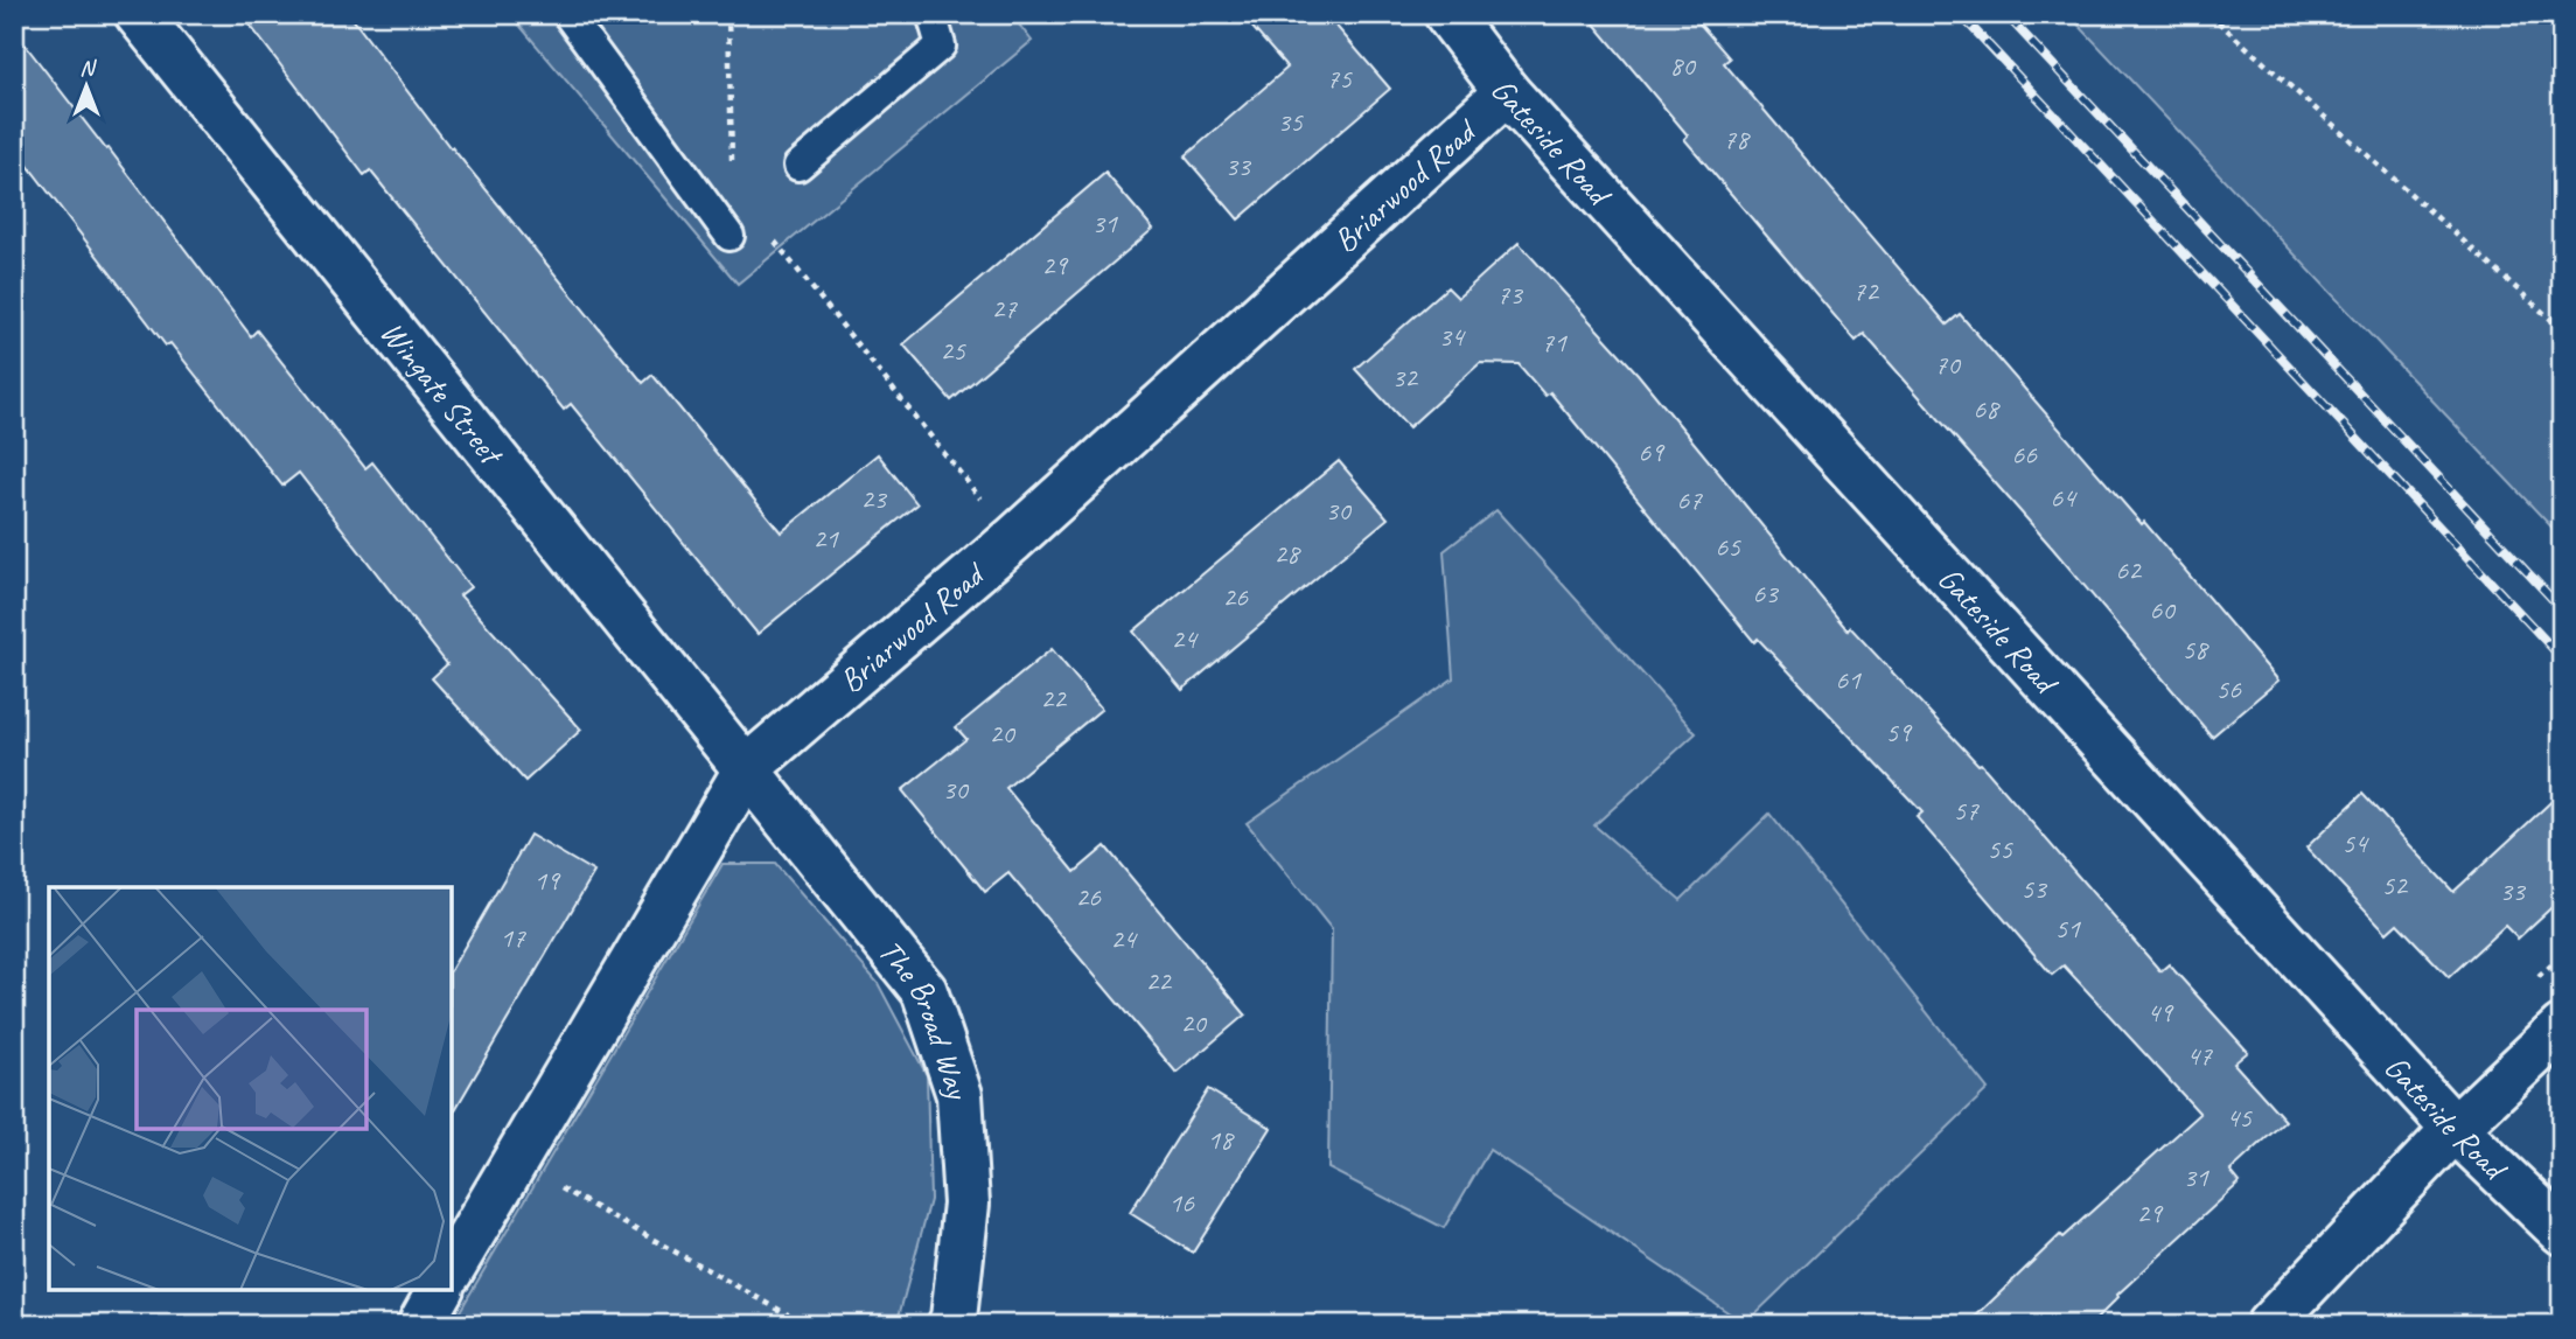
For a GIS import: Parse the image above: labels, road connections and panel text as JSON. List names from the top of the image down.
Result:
{
  "streets": {
    "street": [
      "Gateside Road",
      "Briarwood Road",
      "Wingate Street",
      "The Broad Way"
    ]
  },
  "crossings": [
    ["Gateside Road", "Briarwood Road"],
    ["Briarwood Road", "Wingate Street"],
    ["Briarwood Road", "The Broad Way"],
    ["Wingate Street", "The Broad Way"]
  ],
  "house_numbers": [
    "80",
    "75",
    "35",
    "78",
    "33",
    "31",
    "29",
    "72",
    "73",
    "27",
    "34",
    "71",
    "25",
    "70",
    "32",
    "68",
    "69",
    "66",
    "64",
    "23",
    "67",
    "30",
    "21",
    "65",
    "28",
    "62",
    "63",
    "26",
    "60",
    "24",
    "58",
    "61",
    "56",
    "22",
    "59",
    "20",
    "30",
    "57",
    "54",
    "55",
    "19",
    "52",
    "53",
    "33",
    "26",
    "51",
    "17",
    "24",
    "22",
    "49",
    "20",
    "47",
    "45",
    "18",
    "31",
    "16",
    "29"
  ],
  "north": "top"
}
